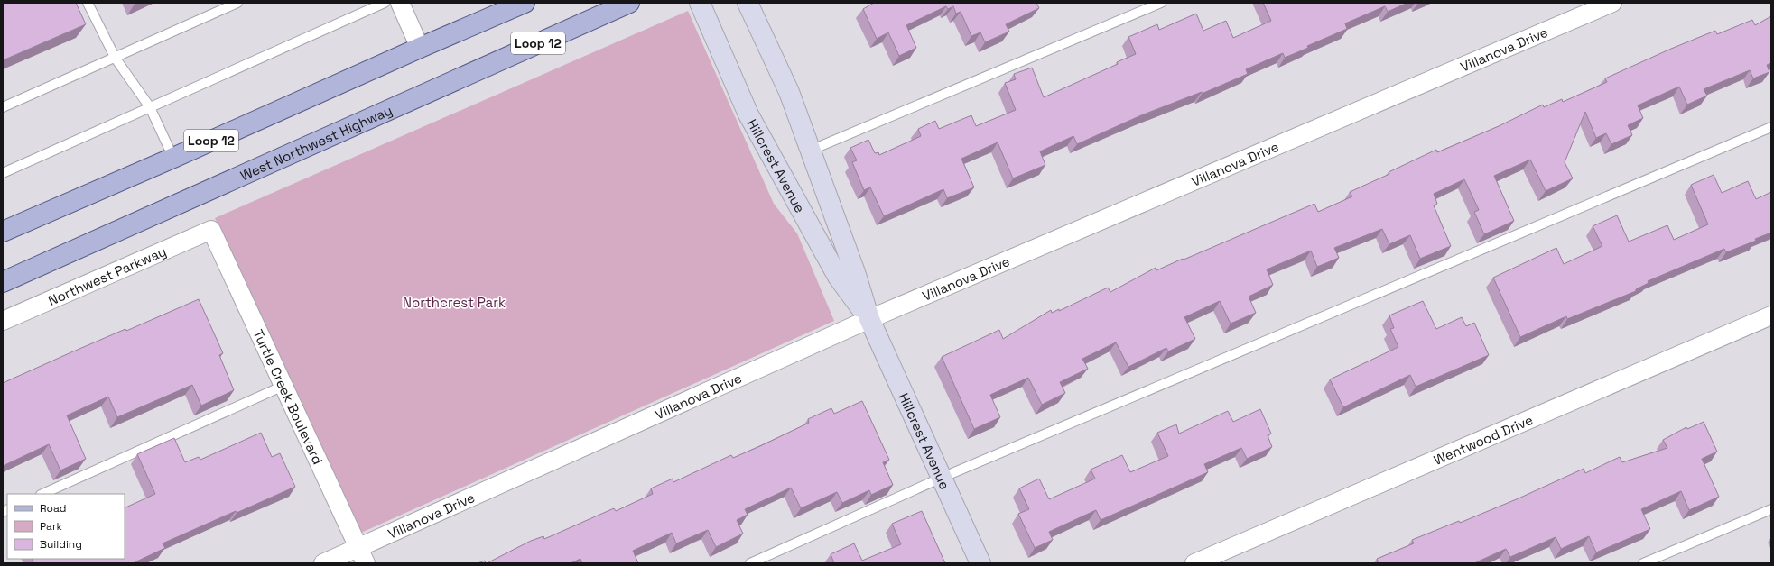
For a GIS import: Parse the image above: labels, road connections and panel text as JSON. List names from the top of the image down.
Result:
{
  "streets": {
    "main road": ["Loop 12", "West Northwest Highway"],
    "street": [
      "Villanova Drive",
      "Hillcrest Avenue",
      "Northwest Parkway",
      "Turtle Creek Boulevard",
      "Wentwood Drive"
    ]
  },
  "crossings": [
    ["Villanova Drive", "Hillcrest Avenue"],
    ["Villanova Drive", "Turtle Creek Boulevard"],
    ["Northwest Parkway", "Turtle Creek Boulevard"]
  ],
  "parks": ["Northcrest Park"],
  "legend": ["Road", "Park", "Building"]
}
